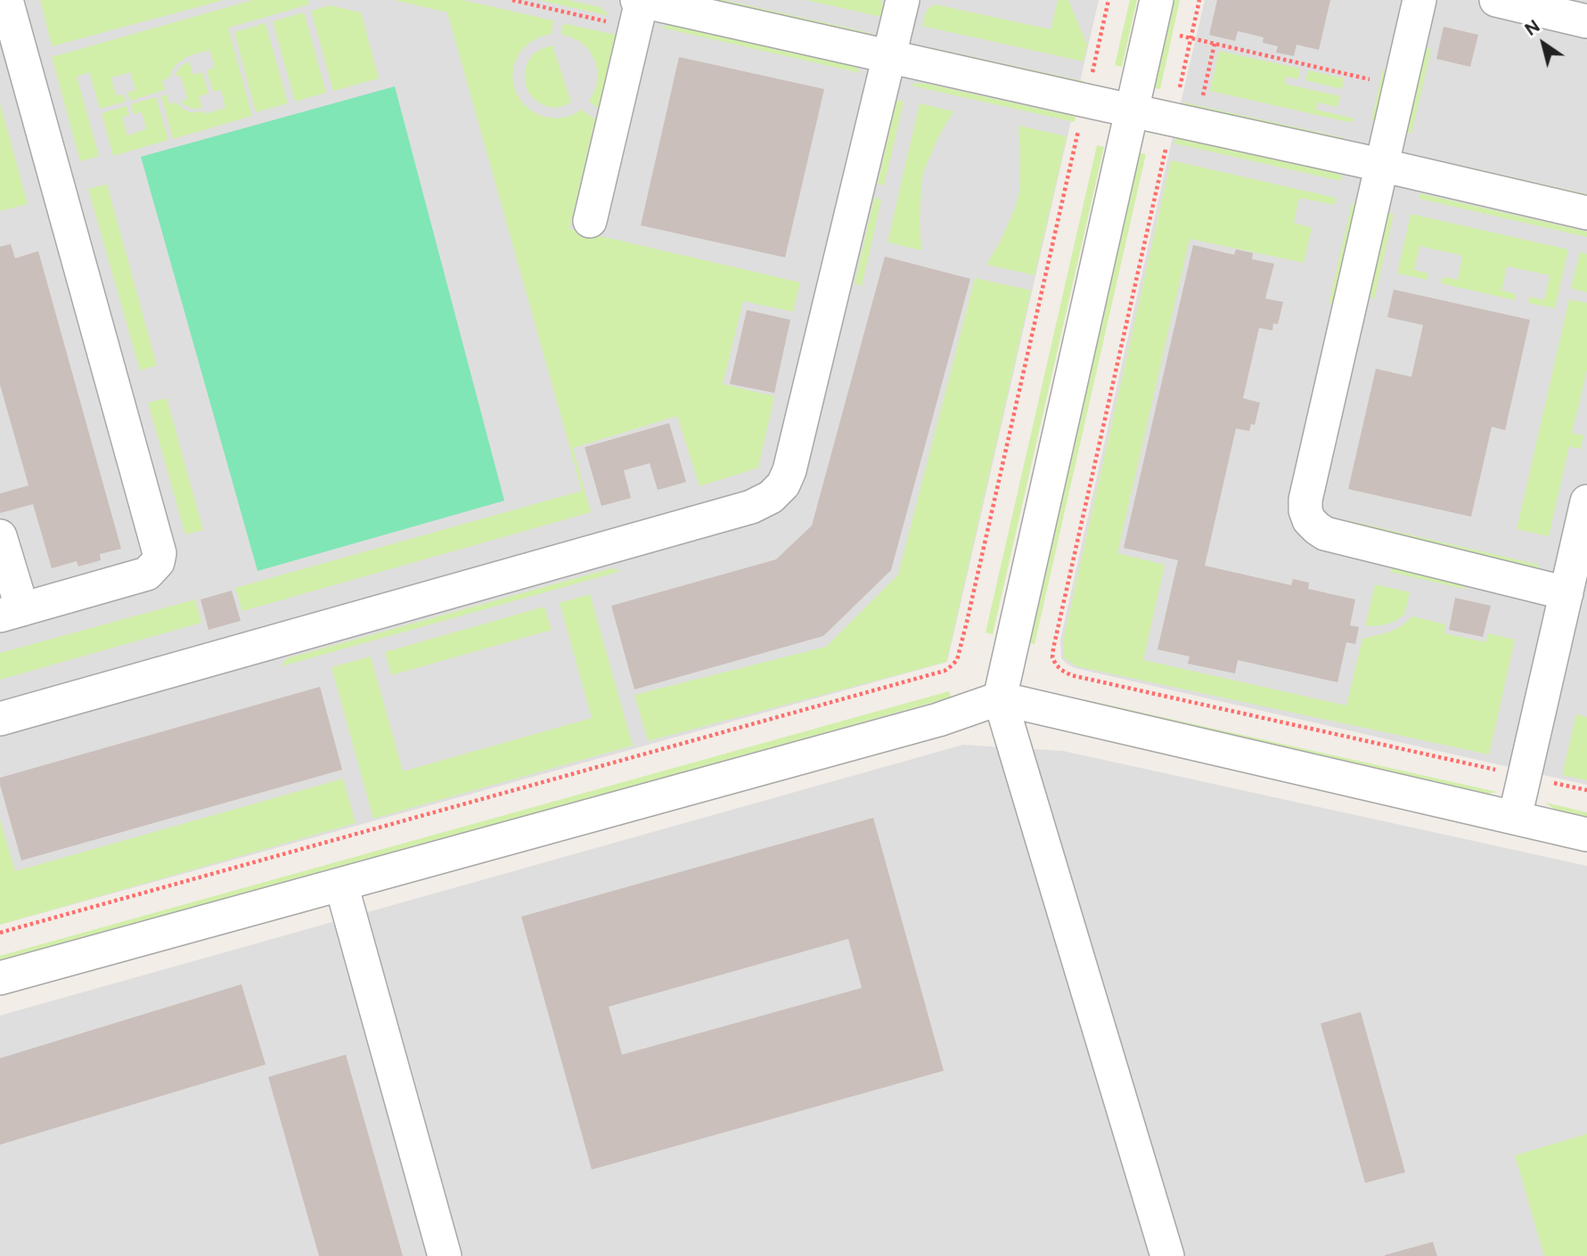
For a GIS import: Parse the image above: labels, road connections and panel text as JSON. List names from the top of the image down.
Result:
{
  "north": "top left"
}
